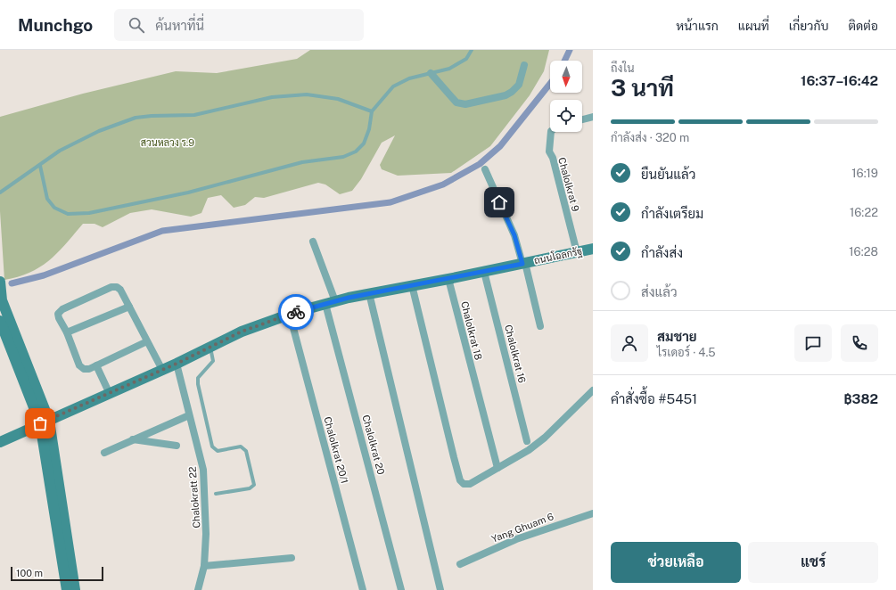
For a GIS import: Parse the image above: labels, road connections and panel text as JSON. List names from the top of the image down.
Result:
{
  "streets": {
    "street": [
      "Chalolkrat 9",
      "ถนนโฉลกรัฐ",
      "Chalolkrat 18",
      "Chalolkrat 16",
      "Chalolkrat 20",
      "Chalolkrat 20/1",
      "Chalokratt 22",
      "Yang Ghuam 6"
    ]
  },
  "crossings": [
    ["Chalolkrat 9", "ถนนโฉลกรัฐ"],
    ["ถนนโฉลกรัฐ", "Chalolkrat 18"],
    ["ถนนโฉลกรัฐ", "Chalolkrat 16"],
    ["ถนนโฉลกรัฐ", "Chalolkrat 20"],
    ["ถนนโฉลกรัฐ", "Chalolkrat 20/1"],
    ["ถนนโฉลกรัฐ", "Chalokratt 22"]
  ],
  "parks": ["สวนหลวง ร.9"],
  "scale_bar": "100 m",
  "north": "bottom",
  "page": {
    "header": "Munchgo",
    "search": "ค้นหาที่นี่",
    "nav": [
      "หน้าแรก",
      "แผนที่",
      "เกี่ยวกับ",
      "ติดต่อ"
    ],
    "heading": ["3 นาที", "ถึงใน", "16:37–16:42"],
    "panel": [
      "สมชาย",
      "ไรเดอร์ · 4.5",
      "คำสั่งซื้อ #5451",
      "฿382"
    ],
    "bar": "กำลังส่ง · 320 m",
    "list": [
      ["ยืนยันแล้ว", "16:19"],
      ["กำลังเตรียม", "16:22"],
      ["กำลังส่ง", "16:28"],
      "ส่งแล้ว"
    ],
    "buttons": ["ช่วยเหลือ", "แชร์"],
    "scale": "100 m"
  }
}
